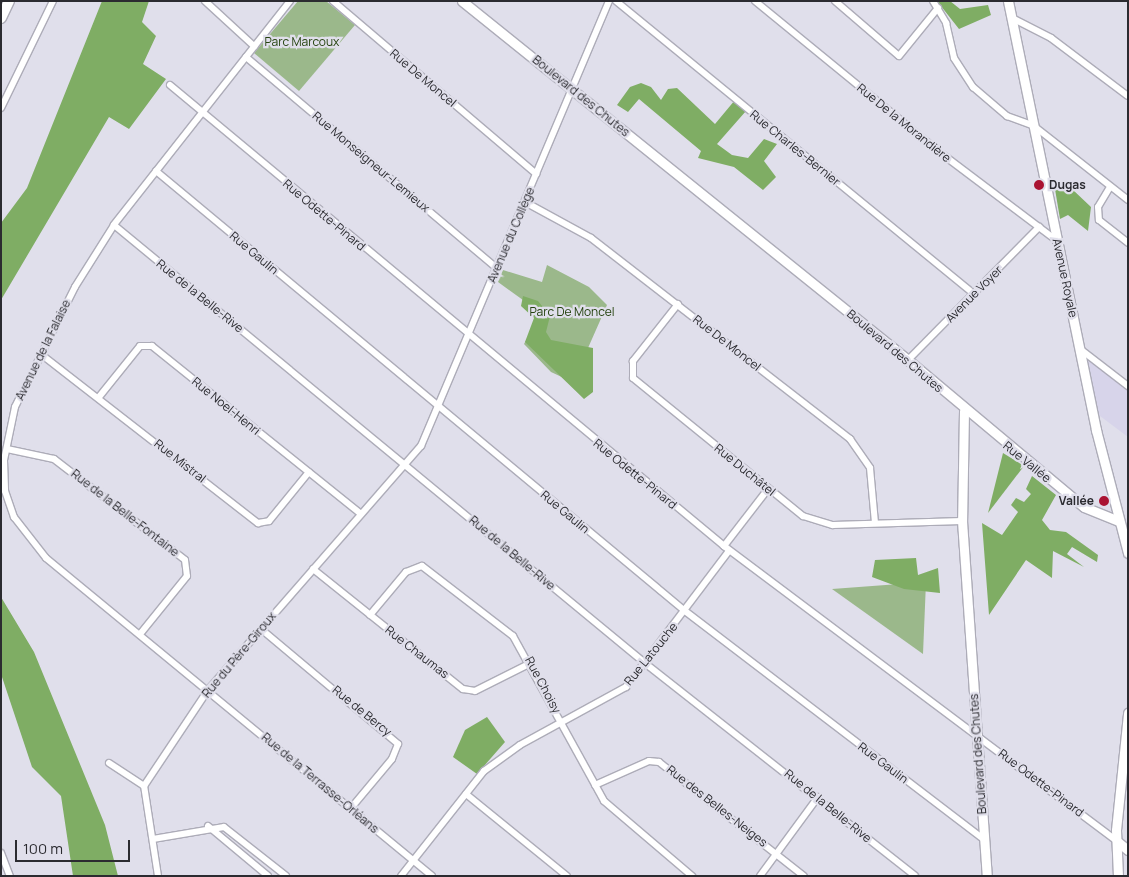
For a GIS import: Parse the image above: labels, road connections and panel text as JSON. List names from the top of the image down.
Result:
{
  "streets": {
    "street": [
      "Rue De Moncel",
      "Boulevard des Chutes",
      "Rue De la Morandière",
      "Rue Charles-Bernier",
      "Rue Monseigneur-Lemieux",
      "Rue Odette-Pinard",
      "Avenue du Collège",
      "Rue Gaulin",
      "Avenue Royale",
      "Avenue Voyer",
      "Rue de la Belle-Rive",
      "Avenue de la Falaise",
      "Rue Noel-Henri",
      "Rue Mistral",
      "Rue Vallée",
      "Rue Duchâtel",
      "Rue de la Belle-Fontaine",
      "Rue Chaumas",
      "Rue Latouche",
      "Rue du Père-Giroux",
      "Rue Choisy",
      "Rue de Bercy",
      "Rue de la Terrasse-Orléans",
      "Rue des Belles-Neiges"
    ]
  },
  "crossings": [
    ["Rue De Moncel", "Avenue du Collège"],
    ["Rue De Moncel", "Rue Duchâtel"],
    ["Boulevard des Chutes", "Rue Odette-Pinard"],
    ["Boulevard des Chutes", "Avenue du Collège"],
    ["Boulevard des Chutes", "Rue Gaulin"],
    ["Boulevard des Chutes", "Avenue Voyer"],
    ["Boulevard des Chutes", "Rue Vallée"],
    ["Boulevard des Chutes", "Rue Duchâtel"],
    ["Rue De la Morandière", "Avenue Royale"],
    ["Rue De la Morandière", "Avenue Voyer"],
    ["Rue Charles-Bernier", "Avenue Voyer"],
    ["Rue Monseigneur-Lemieux", "Avenue du Collège"],
    ["Rue Monseigneur-Lemieux", "Avenue de la Falaise"],
    ["Rue Odette-Pinard", "Avenue du Collège"],
    ["Rue Odette-Pinard", "Avenue de la Falaise"],
    ["Rue Odette-Pinard", "Rue Latouche"],
    ["Avenue du Collège", "Rue Gaulin"],
    ["Avenue du Collège", "Rue de la Belle-Rive"],
    ["Avenue du Collège", "Rue du Père-Giroux"],
    ["Rue Gaulin", "Avenue de la Falaise"],
    ["Rue Gaulin", "Rue Latouche"],
    ["Avenue Royale", "Rue Vallée"],
    ["Rue de la Belle-Rive", "Avenue de la Falaise"],
    ["Rue de la Belle-Rive", "Rue Latouche"],
    ["Rue de la Belle-Rive", "Rue du Père-Giroux"],
    ["Avenue de la Falaise", "Rue Mistral"],
    ["Avenue de la Falaise", "Rue de la Belle-Fontaine"],
    ["Avenue de la Falaise", "Rue du Père-Giroux"],
    ["Avenue de la Falaise", "Rue de la Terrasse-Orléans"],
    ["Rue Noel-Henri", "Rue Mistral"],
    ["Rue Noel-Henri", "Rue du Père-Giroux"],
    ["Rue Duchâtel", "Rue Latouche"],
    ["Rue Chaumas", "Rue du Père-Giroux"],
    ["Rue Chaumas", "Rue Choisy"],
    ["Rue Latouche", "Rue Choisy"],
    ["Rue Latouche", "Rue de la Terrasse-Orléans"],
    ["Rue du Père-Giroux", "Rue de Bercy"],
    ["Rue du Père-Giroux", "Rue de la Terrasse-Orléans"],
    ["Rue Choisy", "Rue des Belles-Neiges"],
    ["Rue de Bercy", "Rue de la Terrasse-Orléans"]
  ],
  "parks": ["Parc Marcoux", "Parc De Moncel"],
  "places": ["Dugas", "Vallée"],
  "scale_bar": "100 m"
}
